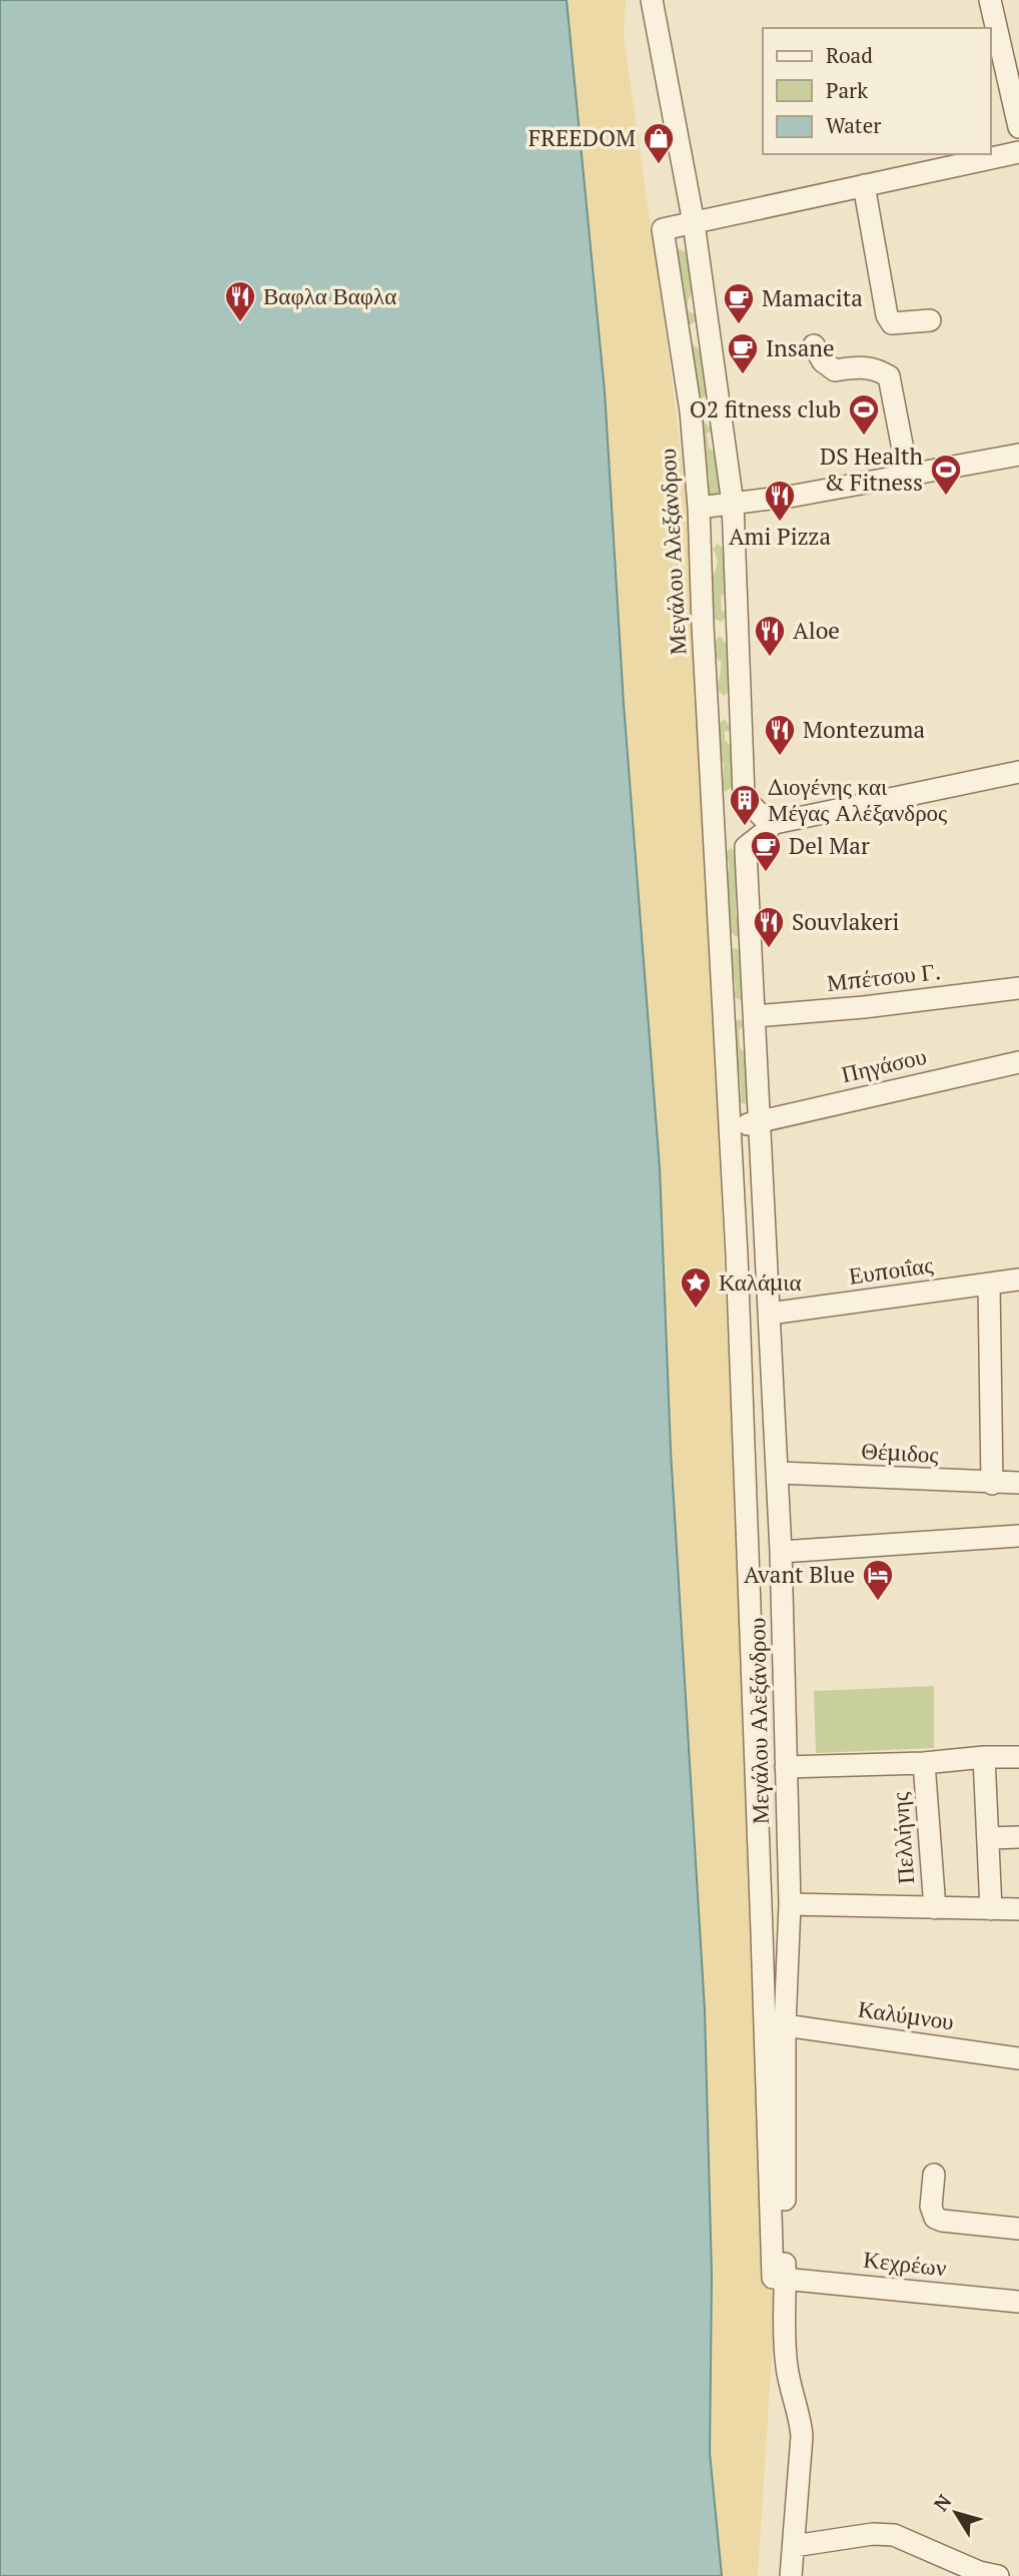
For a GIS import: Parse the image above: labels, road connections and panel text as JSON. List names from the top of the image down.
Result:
{
  "streets": {
    "street": [
      "Μεγάλου Αλεξάνδρου",
      "Μπέτσου Γ.",
      "Πηγάσου",
      "Ευποιΐας",
      "Θέμιδος",
      "Πελλήνης",
      "Καλύμνου",
      "Κεχρέων"
    ]
  },
  "crossings": [
    ["Μεγάλου Αλεξάνδρου", "Μπέτσου Γ."],
    ["Μεγάλου Αλεξάνδρου", "Πηγάσου"],
    ["Μεγάλου Αλεξάνδρου", "Ευποιΐας"],
    ["Μεγάλου Αλεξάνδρου", "Θέμιδος"],
    ["Μεγάλου Αλεξάνδρου", "Πελλήνης"],
    ["Μεγάλου Αλεξάνδρου", "Καλύμνου"],
    ["Μεγάλου Αλεξάνδρου", "Κεχρέων"]
  ],
  "places": {
    "shop": ["FREEDOM"],
    "restaurant": [
      "Βαφλα Βαφλα",
      "Ami Pizza",
      "Aloe",
      "Montezuma",
      "Souvlakeri"
    ],
    "cafe": ["Mamacita", "Insane", "Del Mar"],
    "sports": ["O2 fitness club", "DS Health & Fitness"],
    "building": ["Διογένης και Μέγας Αλέξανδρος"],
    "place": ["Καλάμια"],
    "hotel": ["Avant Blue"]
  },
  "legend": ["Road", "Park", "Water"],
  "north": "top left"
}
